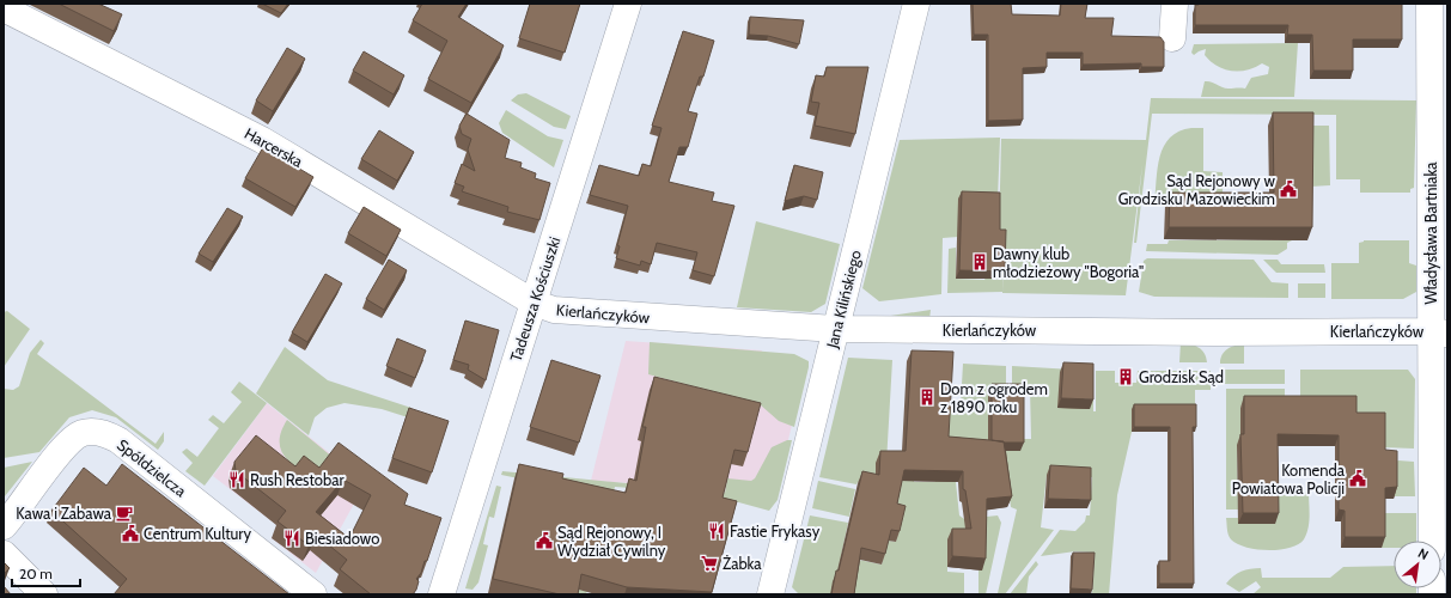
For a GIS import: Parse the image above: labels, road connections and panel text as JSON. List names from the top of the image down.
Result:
{
  "streets": {
    "street": [
      "Harcerska",
      "Władysława Bartniaka",
      "Tadeusza Kościuszki",
      "Jana Kilińskiego",
      "Kierlańczyków",
      "Spółdzielcza"
    ]
  },
  "crossings": [
    ["Harcerska", "Tadeusza Kościuszki"],
    ["Harcerska", "Kierlańczyków"],
    ["Władysława Bartniaka", "Kierlańczyków"],
    ["Tadeusza Kościuszki", "Kierlańczyków"],
    ["Jana Kilińskiego", "Kierlańczyków"]
  ],
  "places": {
    "public building": [
      "Sąd Rejonowy w Grodzisku Mazowieckim",
      "Komenda Powiatowa Policji",
      "Centrum Kultury",
      "Sąd Rejonowy, I Wydział Cywilny"
    ],
    "building": ["Dawny klub młodzieżowy \"Bogoria\"", "Grodzisk Sąd", "Dom z ogrodem z 1890 roku"],
    "restaurant": ["Rush Restobar", "Fastie Frykasy", "Biesiadowo"],
    "cafe": ["Kawa i Zabawa"],
    "supermarket": ["Żabka"]
  },
  "scale_bar": "20 m",
  "north": "top right"
}
